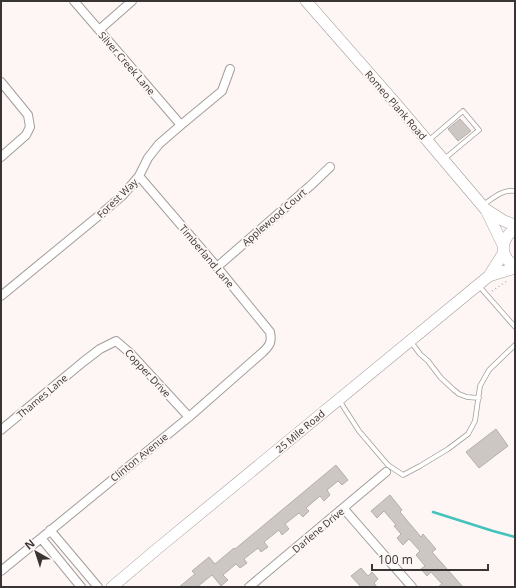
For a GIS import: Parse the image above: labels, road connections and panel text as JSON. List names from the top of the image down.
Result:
{
  "streets": {
    "street": [
      "Silver Creek Lane",
      "Romeo Plank Road",
      "Forest Way",
      "Applewood Court",
      "Timberland Lane",
      "Copper Drive",
      "Thames Lane",
      "25 Mile Road",
      "Clinton Avenue",
      "Darlene Drive"
    ]
  },
  "crossings": [
    ["Silver Creek Lane", "Forest Way"],
    ["Romeo Plank Road", "25 Mile Road"],
    ["Forest Way", "Timberland Lane"],
    ["Applewood Court", "Timberland Lane"],
    ["Timberland Lane", "Clinton Avenue"],
    ["Copper Drive", "Thames Lane"],
    ["Copper Drive", "Clinton Avenue"]
  ],
  "scale_bar": "100 m",
  "north": "top left"
}
